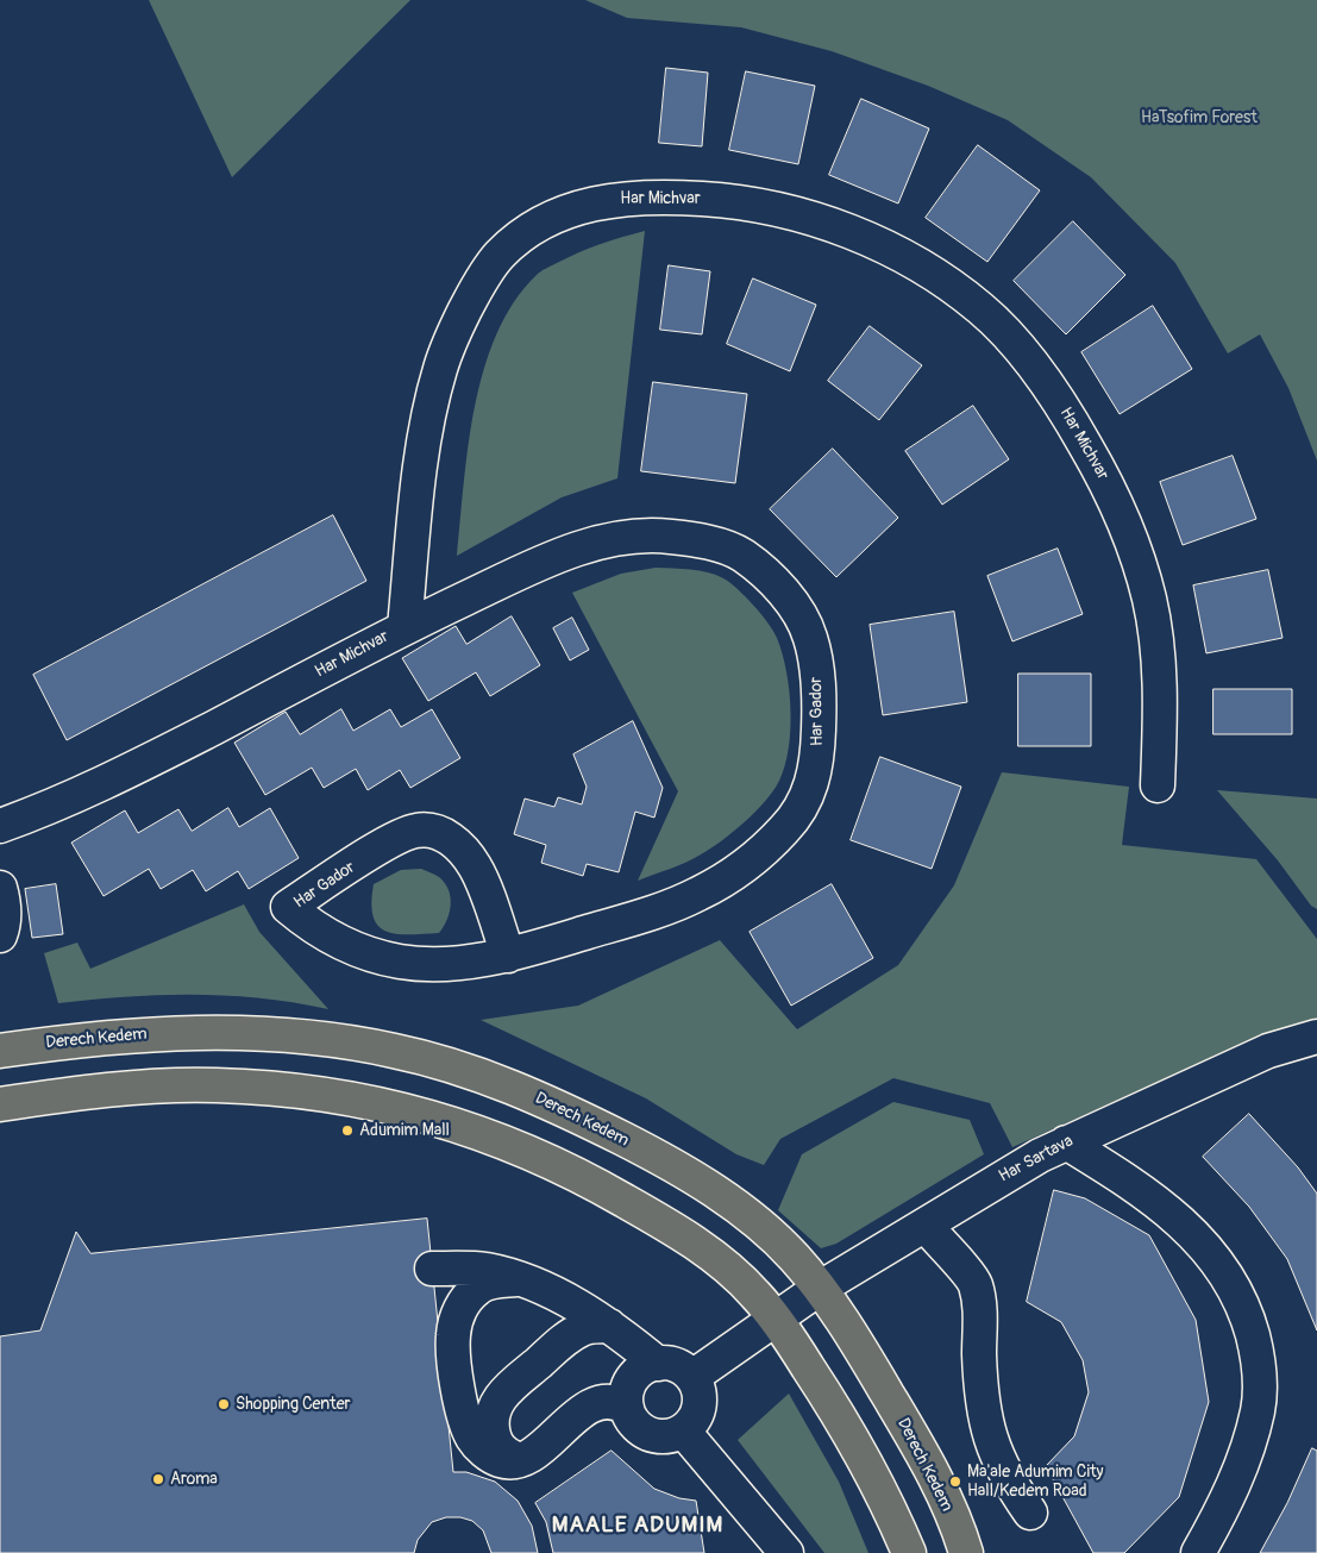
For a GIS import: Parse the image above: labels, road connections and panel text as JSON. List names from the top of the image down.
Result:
{
  "streets": {
    "main road": ["Derech Kedem"],
    "street": ["Har Michvar", "Har Gador", "Har Sartava"]
  },
  "crossings": [
    ["Har Michvar", "Har Gador"],
    ["Derech Kedem", "Har Sartava"]
  ],
  "districts": ["MAALE ADUMIM"],
  "parks": ["HaTsofim Forest"],
  "places": [
    "Adumim Mall",
    "Shopping Center",
    "Aroma",
    "Ma'ale Adumim City Hall/Kedem Road"
  ]
}
